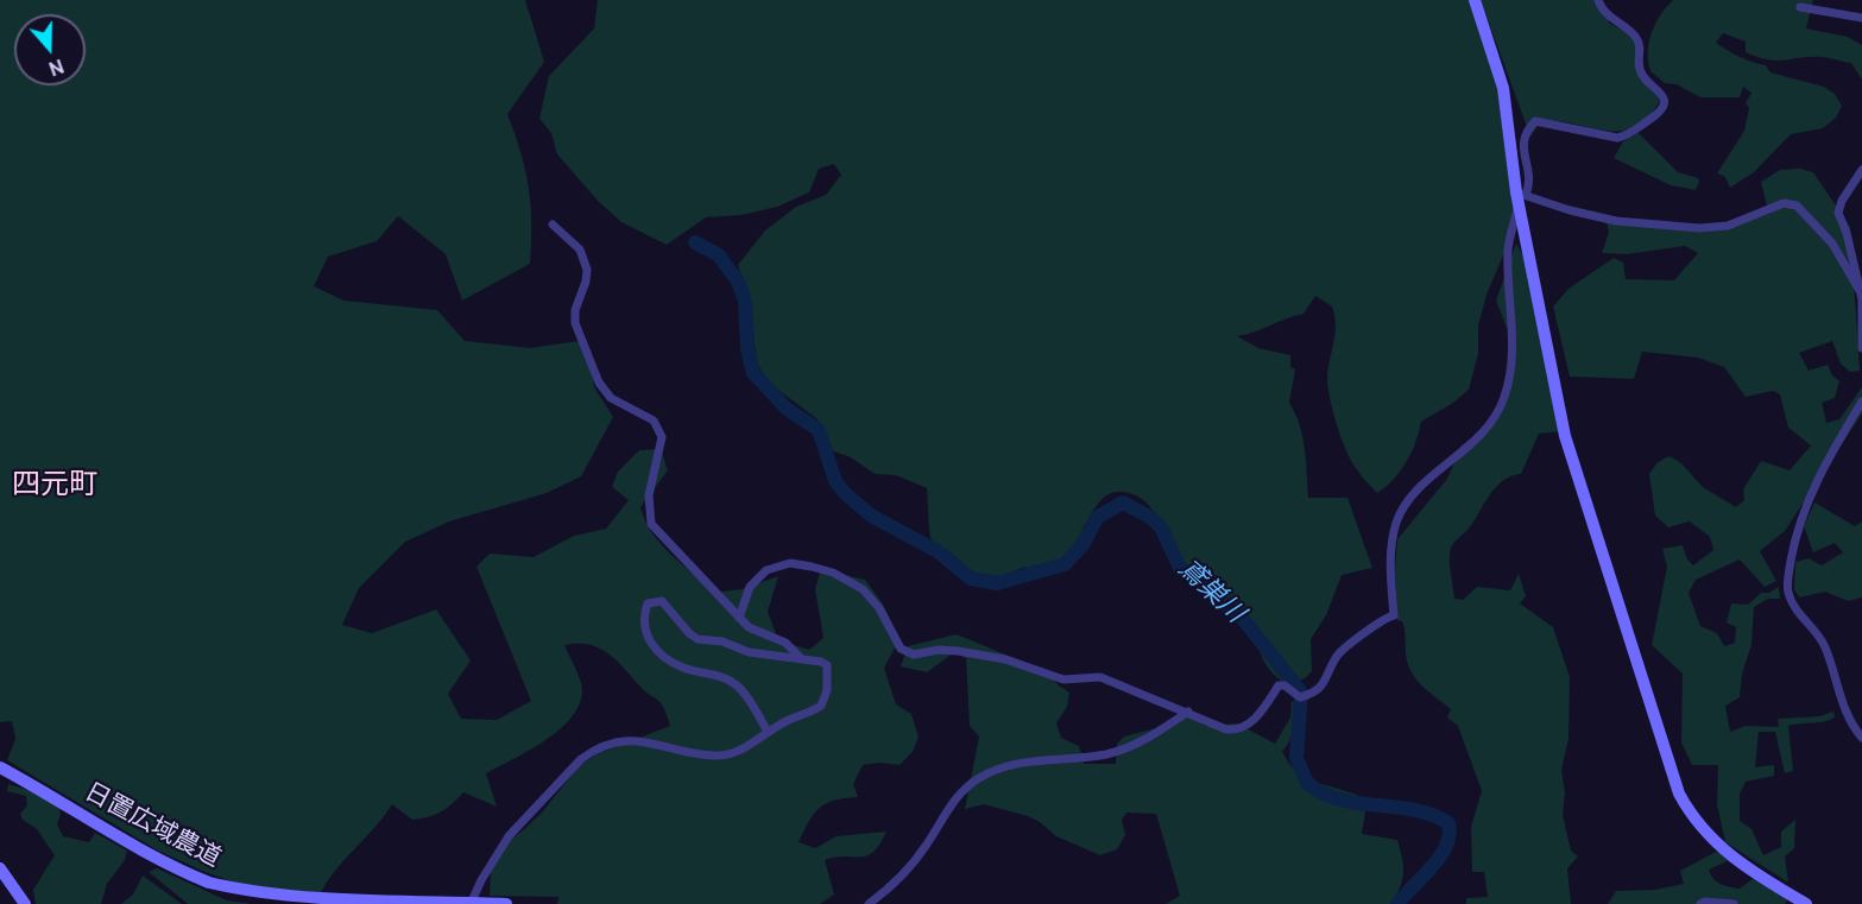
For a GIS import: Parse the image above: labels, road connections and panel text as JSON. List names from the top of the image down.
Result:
{
  "streets": {
    "street": ["日置広域農道"]
  },
  "districts": ["四元町"],
  "water": ["鳶巣川"],
  "north": "bottom"
}
